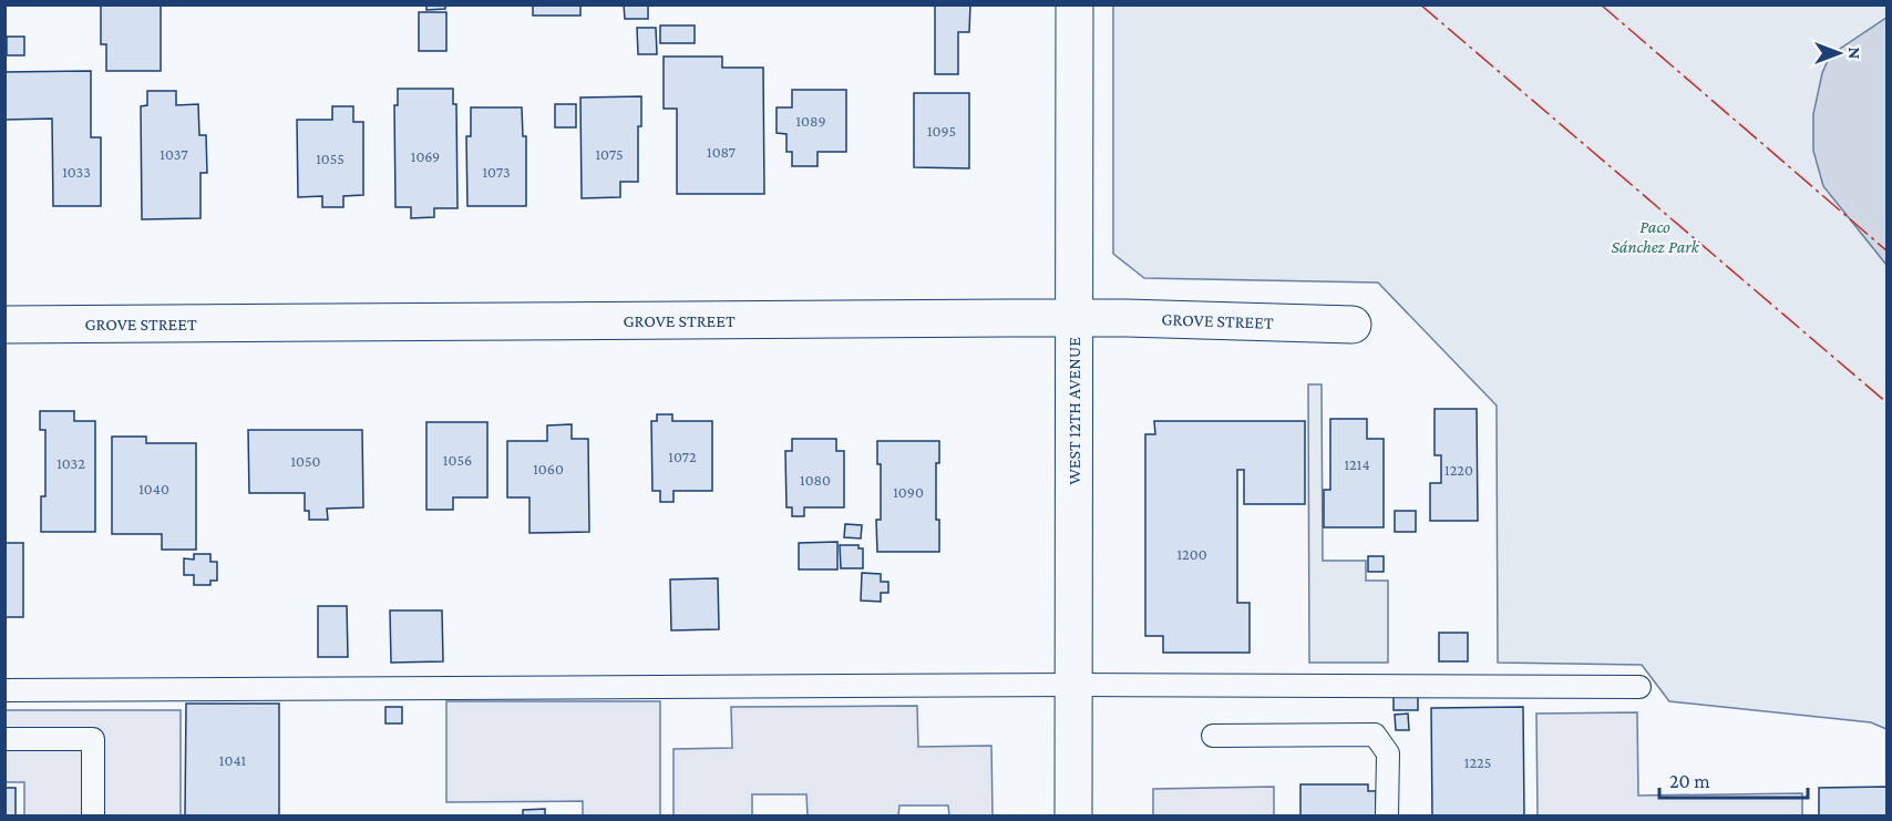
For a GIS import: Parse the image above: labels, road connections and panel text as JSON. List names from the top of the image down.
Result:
{
  "streets": {
    "street": ["GROVE STREET", "WEST 12TH AVENUE"]
  },
  "crossings": [
    ["GROVE STREET", "WEST 12TH AVENUE"]
  ],
  "parks": ["Paco Sánchez Park"],
  "house_numbers": [
    "1089",
    "1095",
    "1087",
    "1037",
    "1075",
    "1069",
    "1055",
    "1033",
    "1073",
    "1072",
    "1056",
    "1050",
    "1032",
    "1214",
    "1060",
    "1220",
    "1080",
    "1040",
    "1090",
    "1200",
    "1041",
    "1225"
  ],
  "scale_bar": "20 m",
  "north": "right"
}
